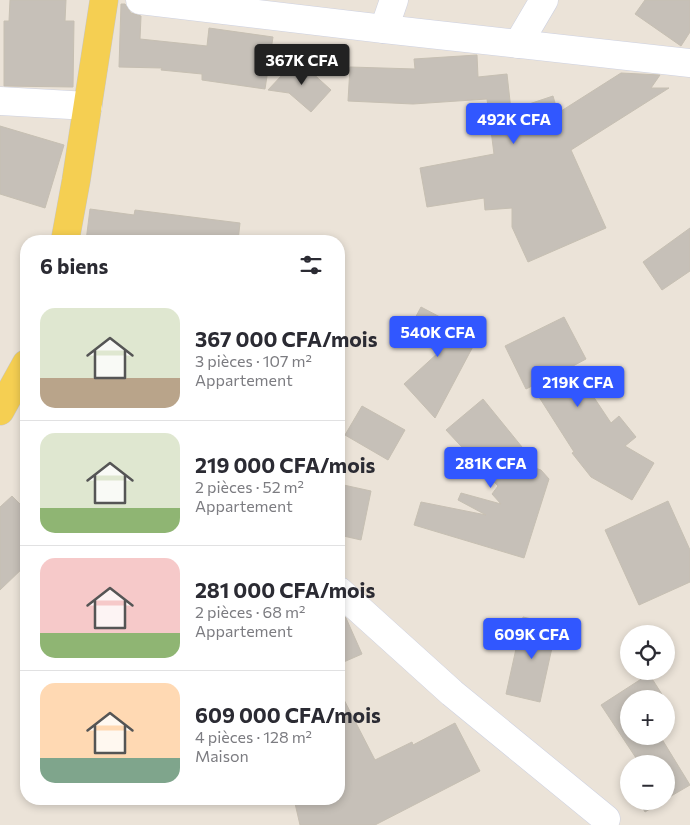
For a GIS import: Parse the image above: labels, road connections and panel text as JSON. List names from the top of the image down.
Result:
{
  "page": {
    "price": [
      "367K CFA",
      "492K CFA",
      "540K CFA",
      "219K CFA",
      "281K CFA",
      "609K CFA"
    ],
    "heading": "6 biens",
    "list": [
      {
        "name": "367 000 CFA/mois",
        "note": "3 pièces · 107 m² · Appartement"
      },
      {
        "name": "219 000 CFA/mois",
        "note": "2 pièces · 52 m² · Appartement"
      },
      {
        "name": "281 000 CFA/mois",
        "note": "2 pièces · 68 m² · Appartement"
      },
      {
        "name": "609 000 CFA/mois",
        "note": "4 pièces · 128 m² · Maison"
      }
    ],
    "map_buttons": ["+", "−"]
  }
}
